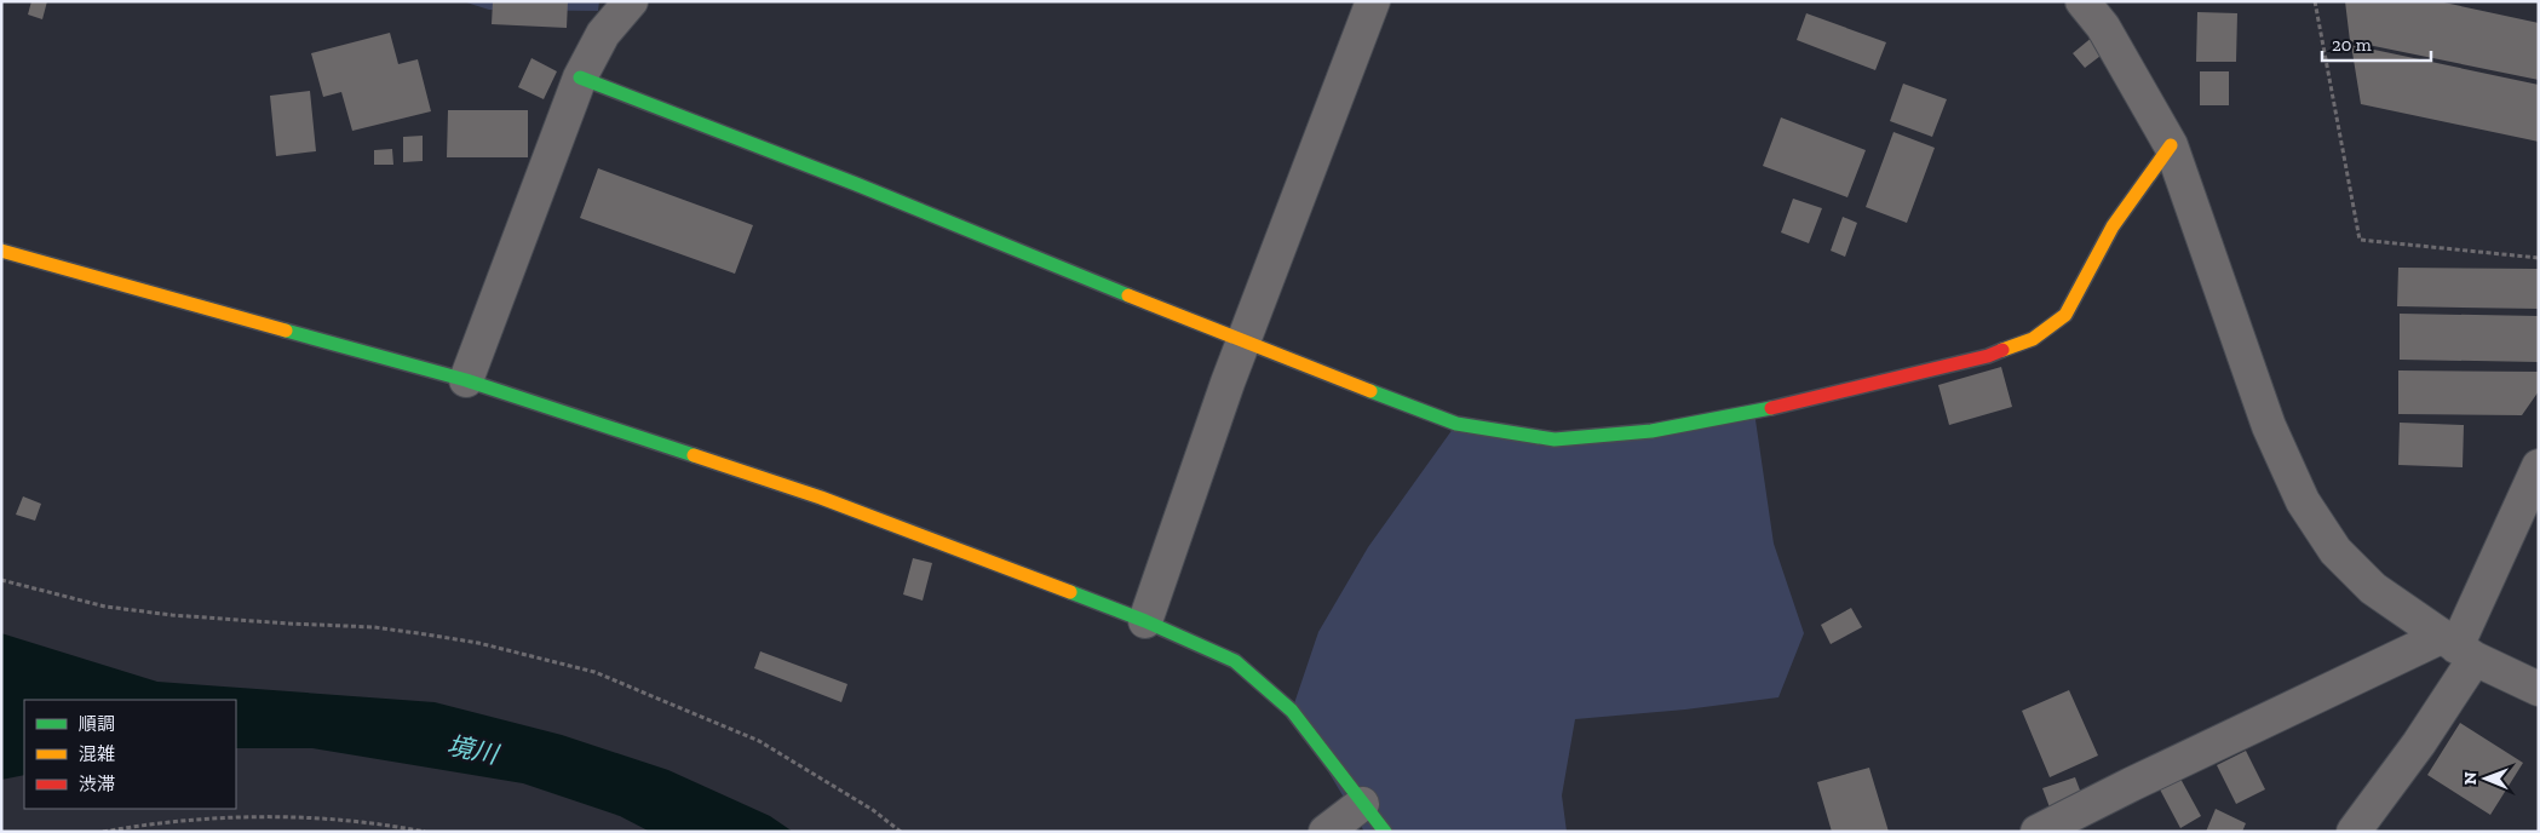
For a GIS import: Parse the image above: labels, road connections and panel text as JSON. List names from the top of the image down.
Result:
{
  "water": ["境川"],
  "legend": ["順調", "混雑", "渋滞"],
  "scale_bar": "20 m",
  "north": "left"
}
